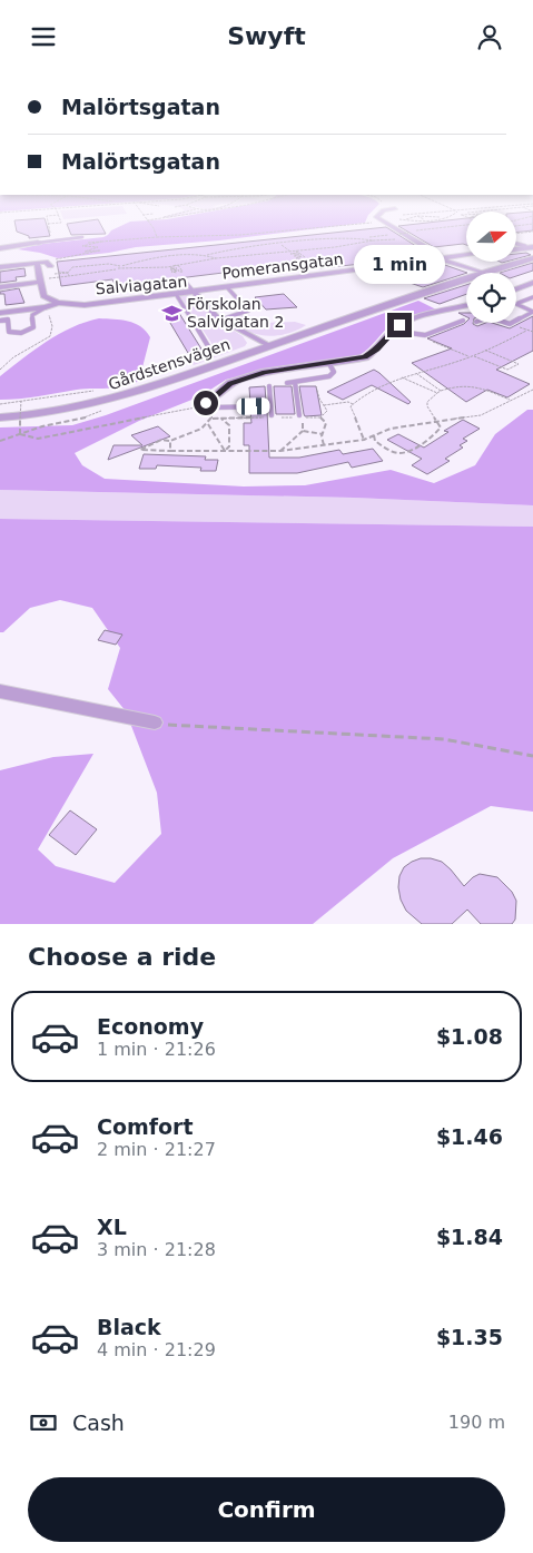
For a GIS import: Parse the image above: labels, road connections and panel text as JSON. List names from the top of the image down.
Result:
{
  "streets": {
    "street": ["Pomeransgatan", "Salviagatan", "Gårdstensvägen"]
  },
  "crossings": [
    ["Pomeransgatan", "Salviagatan"],
    ["Salviagatan", "Gårdstensvägen"]
  ],
  "places": {
    "school or university": ["Förskolan Salvigatan 2"]
  },
  "north": "right",
  "page": {
    "header": "Swyft",
    "banner": ["Malörtsgatan", "Malörtsgatan"],
    "bubble": "1 min",
    "heading": "Choose a ride",
    "list": [
      {
        "name": "Economy",
        "note": "1 min · 21:26",
        "value": "$1.08"
      },
      {
        "name": "Comfort",
        "note": "2 min · 21:27",
        "value": "$1.46"
      },
      {
        "name": "XL",
        "note": "3 min · 21:28",
        "value": "$1.84"
      },
      {
        "name": "Black",
        "note": "4 min · 21:29",
        "value": "$1.35"
      }
    ],
    "pay": ["Cash", "190 m"],
    "buttons": "Confirm"
  }
}
